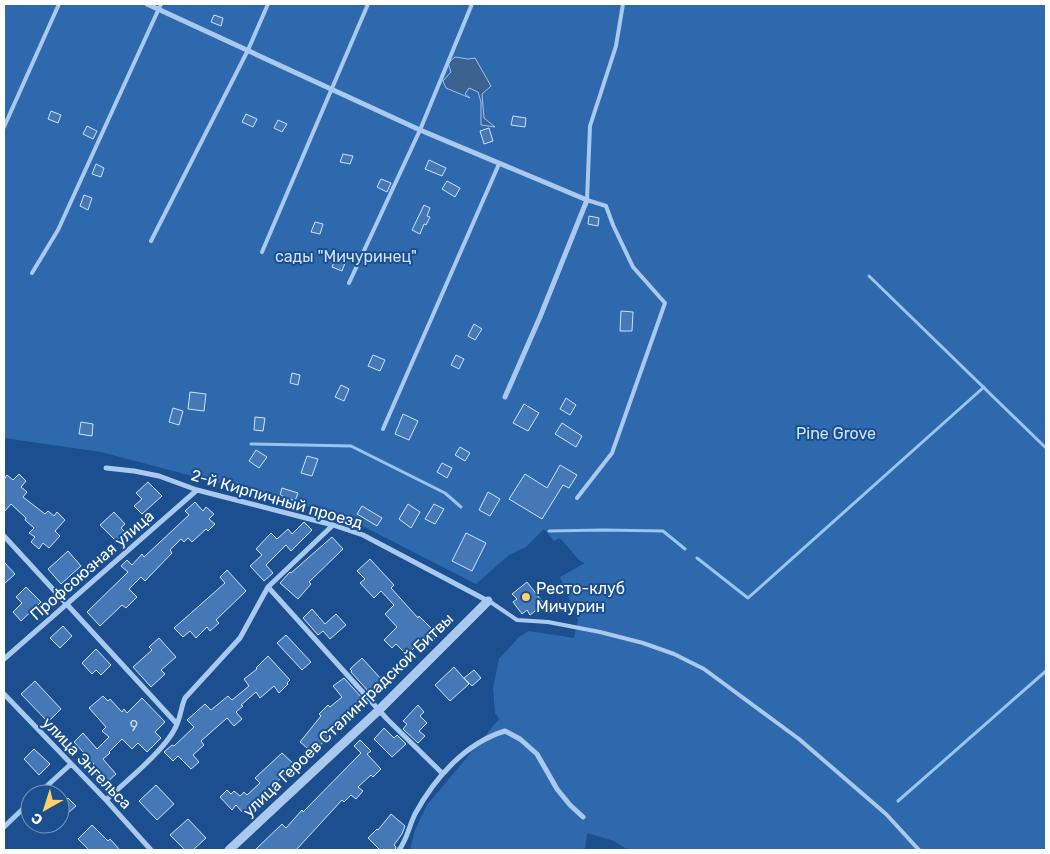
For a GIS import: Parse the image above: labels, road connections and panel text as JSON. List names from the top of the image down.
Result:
{
  "streets": {
    "street": [
      "2-й Кирпичный проезд",
      "Профсоюзная улица",
      "улица Героев Сталинградской Битвы",
      "улица Энгельса"
    ]
  },
  "crossings": [
    ["2-й Кирпичный проезд", "Профсоюзная улица"],
    ["2-й Кирпичный проезд", "улица Героев Сталинградской Битвы"]
  ],
  "parks": ["сады \"Мичуринец\"", "Pine Grove"],
  "places": ["Ресто-клуб Мичурин"],
  "house_numbers": ["9"],
  "north": "bottom left"
}
